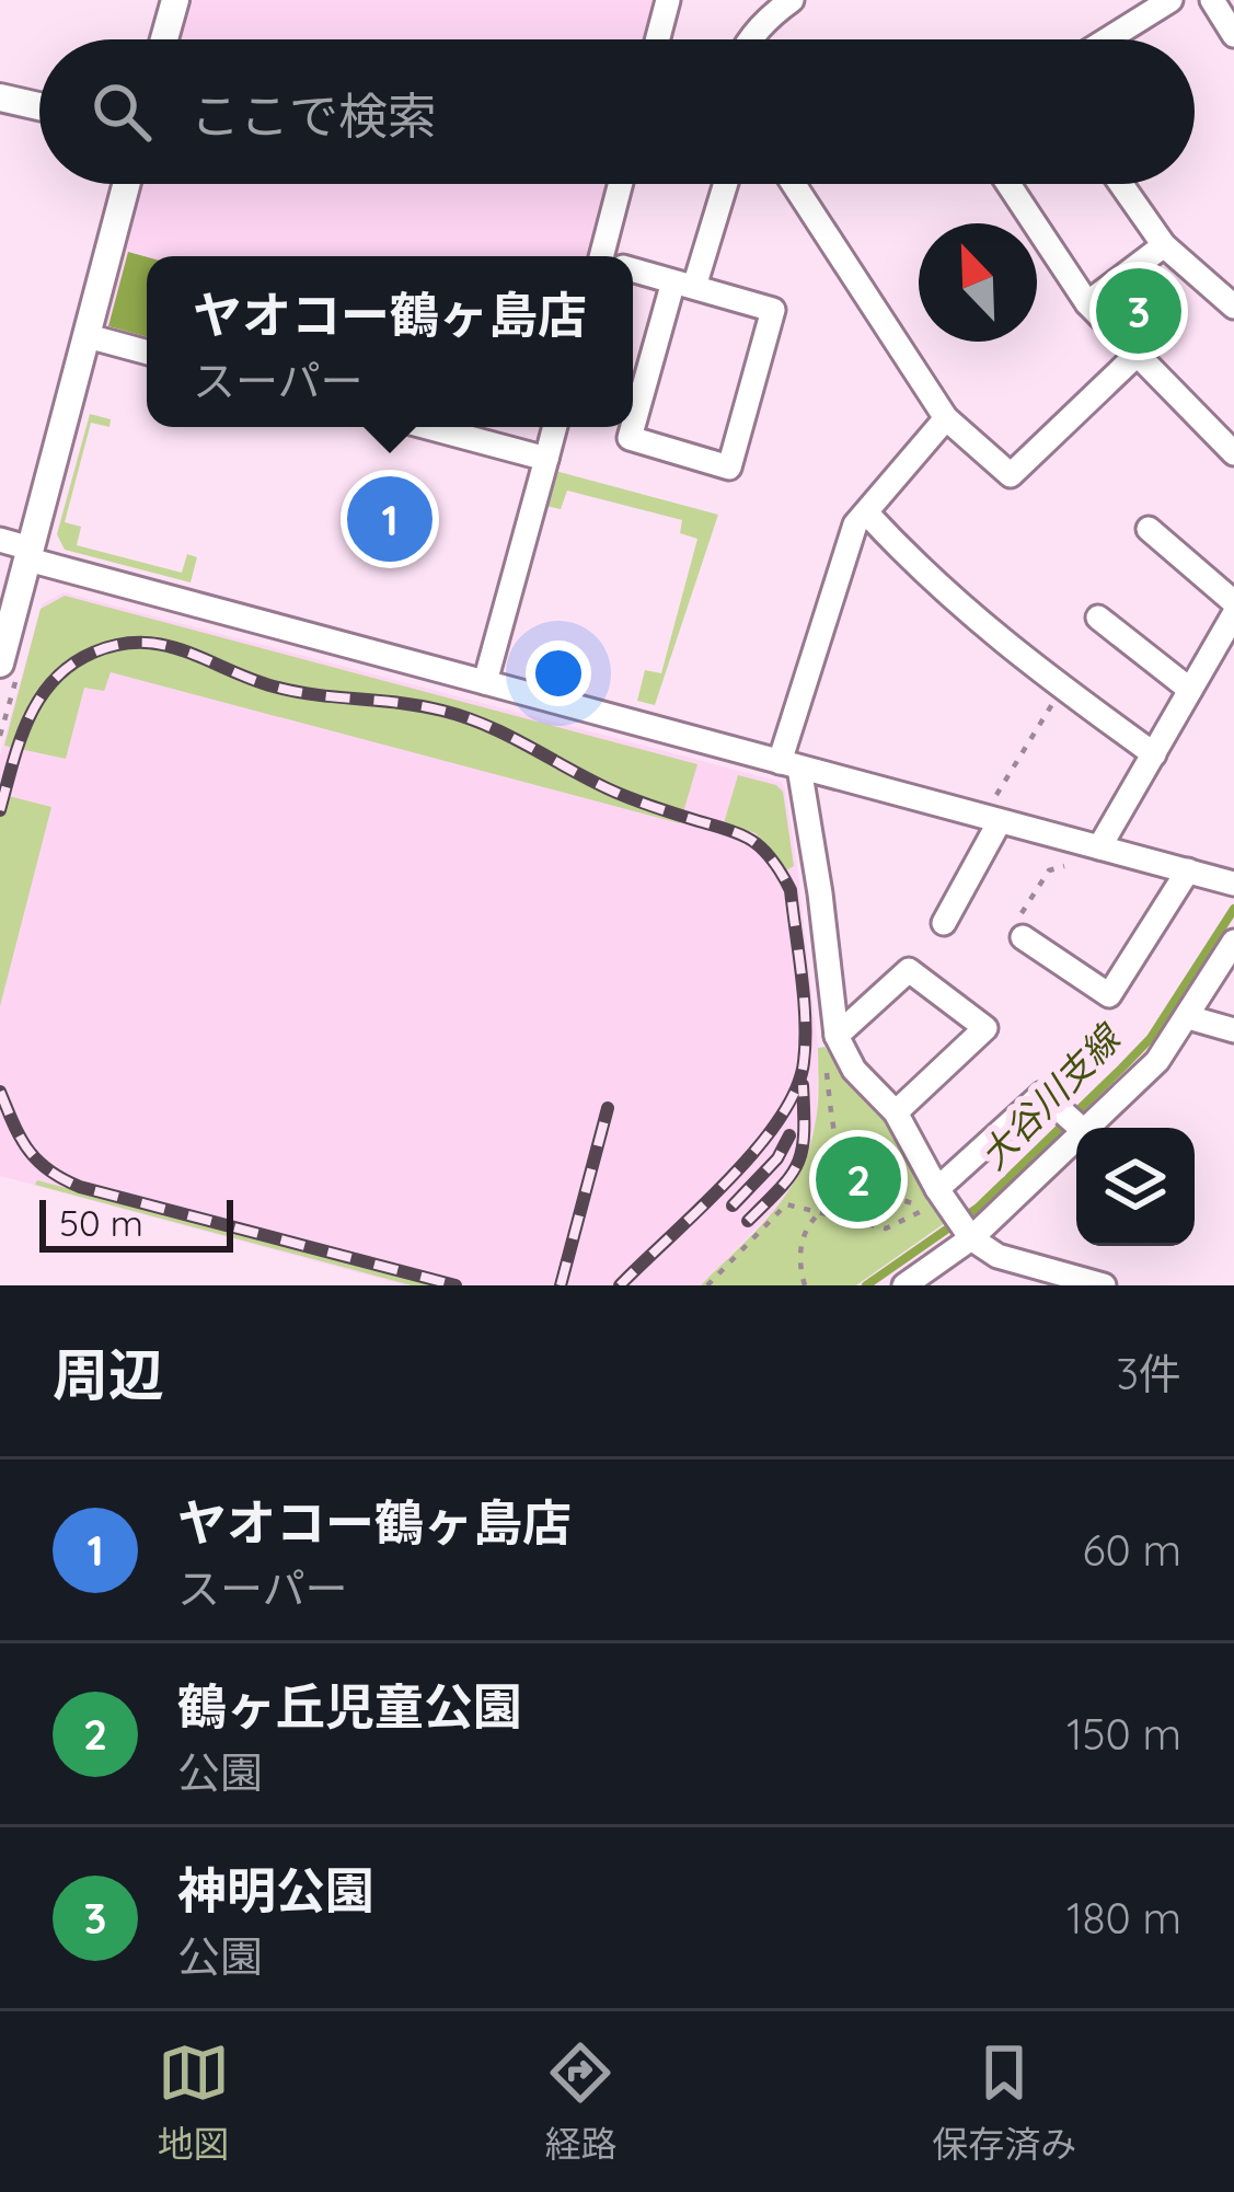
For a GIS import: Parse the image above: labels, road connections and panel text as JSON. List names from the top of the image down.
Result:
{
  "water": ["大谷川支線"],
  "scale_bar": "50 m",
  "north": "top left",
  "page": {
    "search": "ここで検索",
    "popup": ["ヤオコー鶴ヶ島店", "スーパー"],
    "pins": ["3", "1", "2"],
    "scale": "50 m",
    "heading": ["周辺", "3件"],
    "list": [
      {
        "mark": "1",
        "name": "ヤオコー鶴ヶ島店",
        "note": "スーパー",
        "value": "60 m"
      },
      {
        "mark": "2",
        "name": "鶴ヶ丘児童公園",
        "note": "公園",
        "value": "150 m"
      },
      {
        "mark": "3",
        "name": "神明公園",
        "note": "公園",
        "value": "180 m"
      }
    ],
    "nav": ["地図", "経路", "保存済み"]
  }
}
